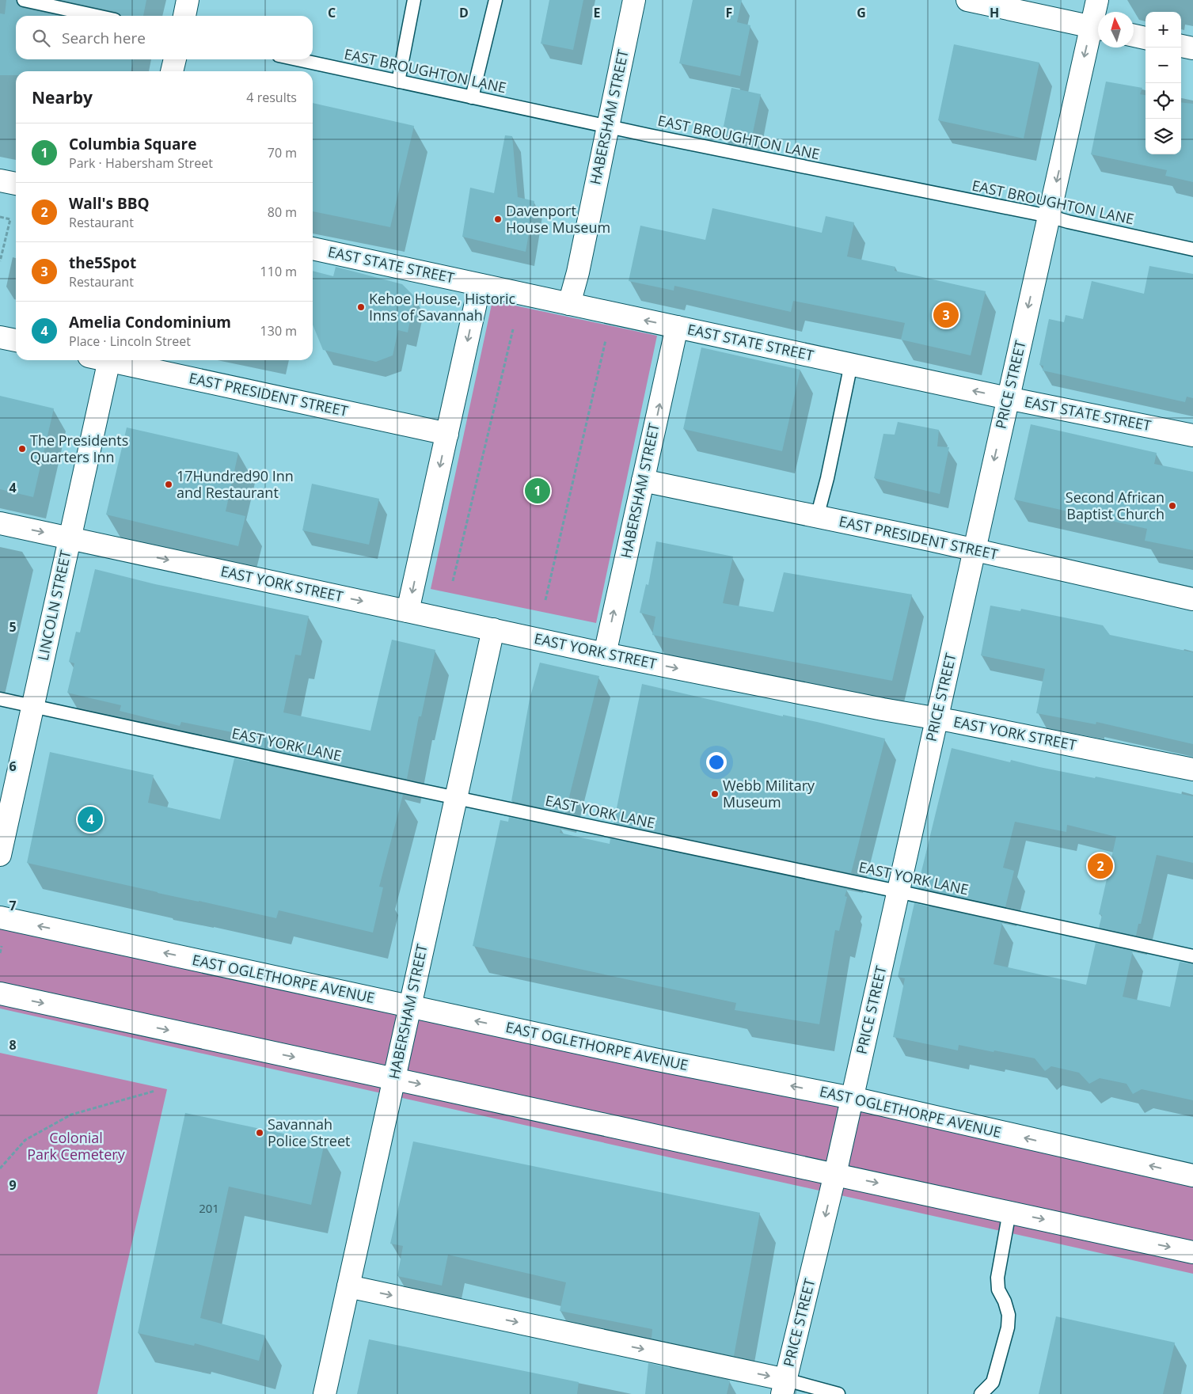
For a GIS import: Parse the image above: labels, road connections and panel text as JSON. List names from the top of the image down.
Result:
{
  "streets": {
    "street": [
      "HABERSHAM STREET",
      "EAST STATE STREET",
      "PRICE STREET",
      "EAST PRESIDENT STREET",
      "EAST YORK STREET",
      "LINCOLN STREET",
      "EAST OGLETHORPE AVENUE"
    ],
    "lane": ["EAST BROUGHTON LANE", "EAST YORK LANE"]
  },
  "crossings": [
    ["EAST BROUGHTON LANE", "HABERSHAM STREET"],
    ["EAST BROUGHTON LANE", "PRICE STREET"],
    ["HABERSHAM STREET", "EAST STATE STREET"],
    ["HABERSHAM STREET", "EAST PRESIDENT STREET"],
    ["HABERSHAM STREET", "EAST YORK STREET"],
    ["HABERSHAM STREET", "EAST YORK LANE"],
    ["HABERSHAM STREET", "EAST OGLETHORPE AVENUE"],
    ["EAST STATE STREET", "PRICE STREET"],
    ["PRICE STREET", "EAST PRESIDENT STREET"],
    ["PRICE STREET", "EAST YORK STREET"],
    ["PRICE STREET", "EAST YORK LANE"],
    ["PRICE STREET", "EAST OGLETHORPE AVENUE"],
    ["EAST YORK STREET", "LINCOLN STREET"],
    ["LINCOLN STREET", "EAST YORK LANE"]
  ],
  "one_way": ["PRICE STREET", "EAST YORK STREET"],
  "parks": ["Colonial Park Cemetery"],
  "places": [
    "Davenport House Museum",
    "Kehoe House, Historic Inns of Savannah",
    "The Presidents Quarters Inn",
    "17Hundred90 Inn and Restaurant",
    "Second African Baptist Church",
    "Webb Military Museum",
    "Savannah Police Street"
  ],
  "house_numbers": ["201"],
  "north": "top",
  "page": {
    "map_buttons": ["+", "−"],
    "search": "Search here",
    "heading": ["Nearby", "4 results"],
    "list": [
      {
        "mark": "1",
        "name": "Columbia Square",
        "note": "Park · Habersham Street",
        "value": "70 m"
      },
      {
        "mark": "2",
        "name": "Wall's BBQ",
        "note": "Restaurant",
        "value": "80 m"
      },
      {
        "mark": "3",
        "name": "the5Spot",
        "note": "Restaurant",
        "value": "110 m"
      },
      {
        "mark": "4",
        "name": "Amelia Condominium",
        "note": "Place · Lincoln Street",
        "value": "130 m"
      }
    ],
    "pins": [
      "3",
      "1",
      "4",
      "2"
    ]
  },
  "grid": {
    "columns": [
      "C",
      "D",
      "E",
      "F",
      "G",
      "H"
    ],
    "rows": [
      "4",
      "5",
      "6",
      "7",
      "8",
      "9"
    ]
  }
}
